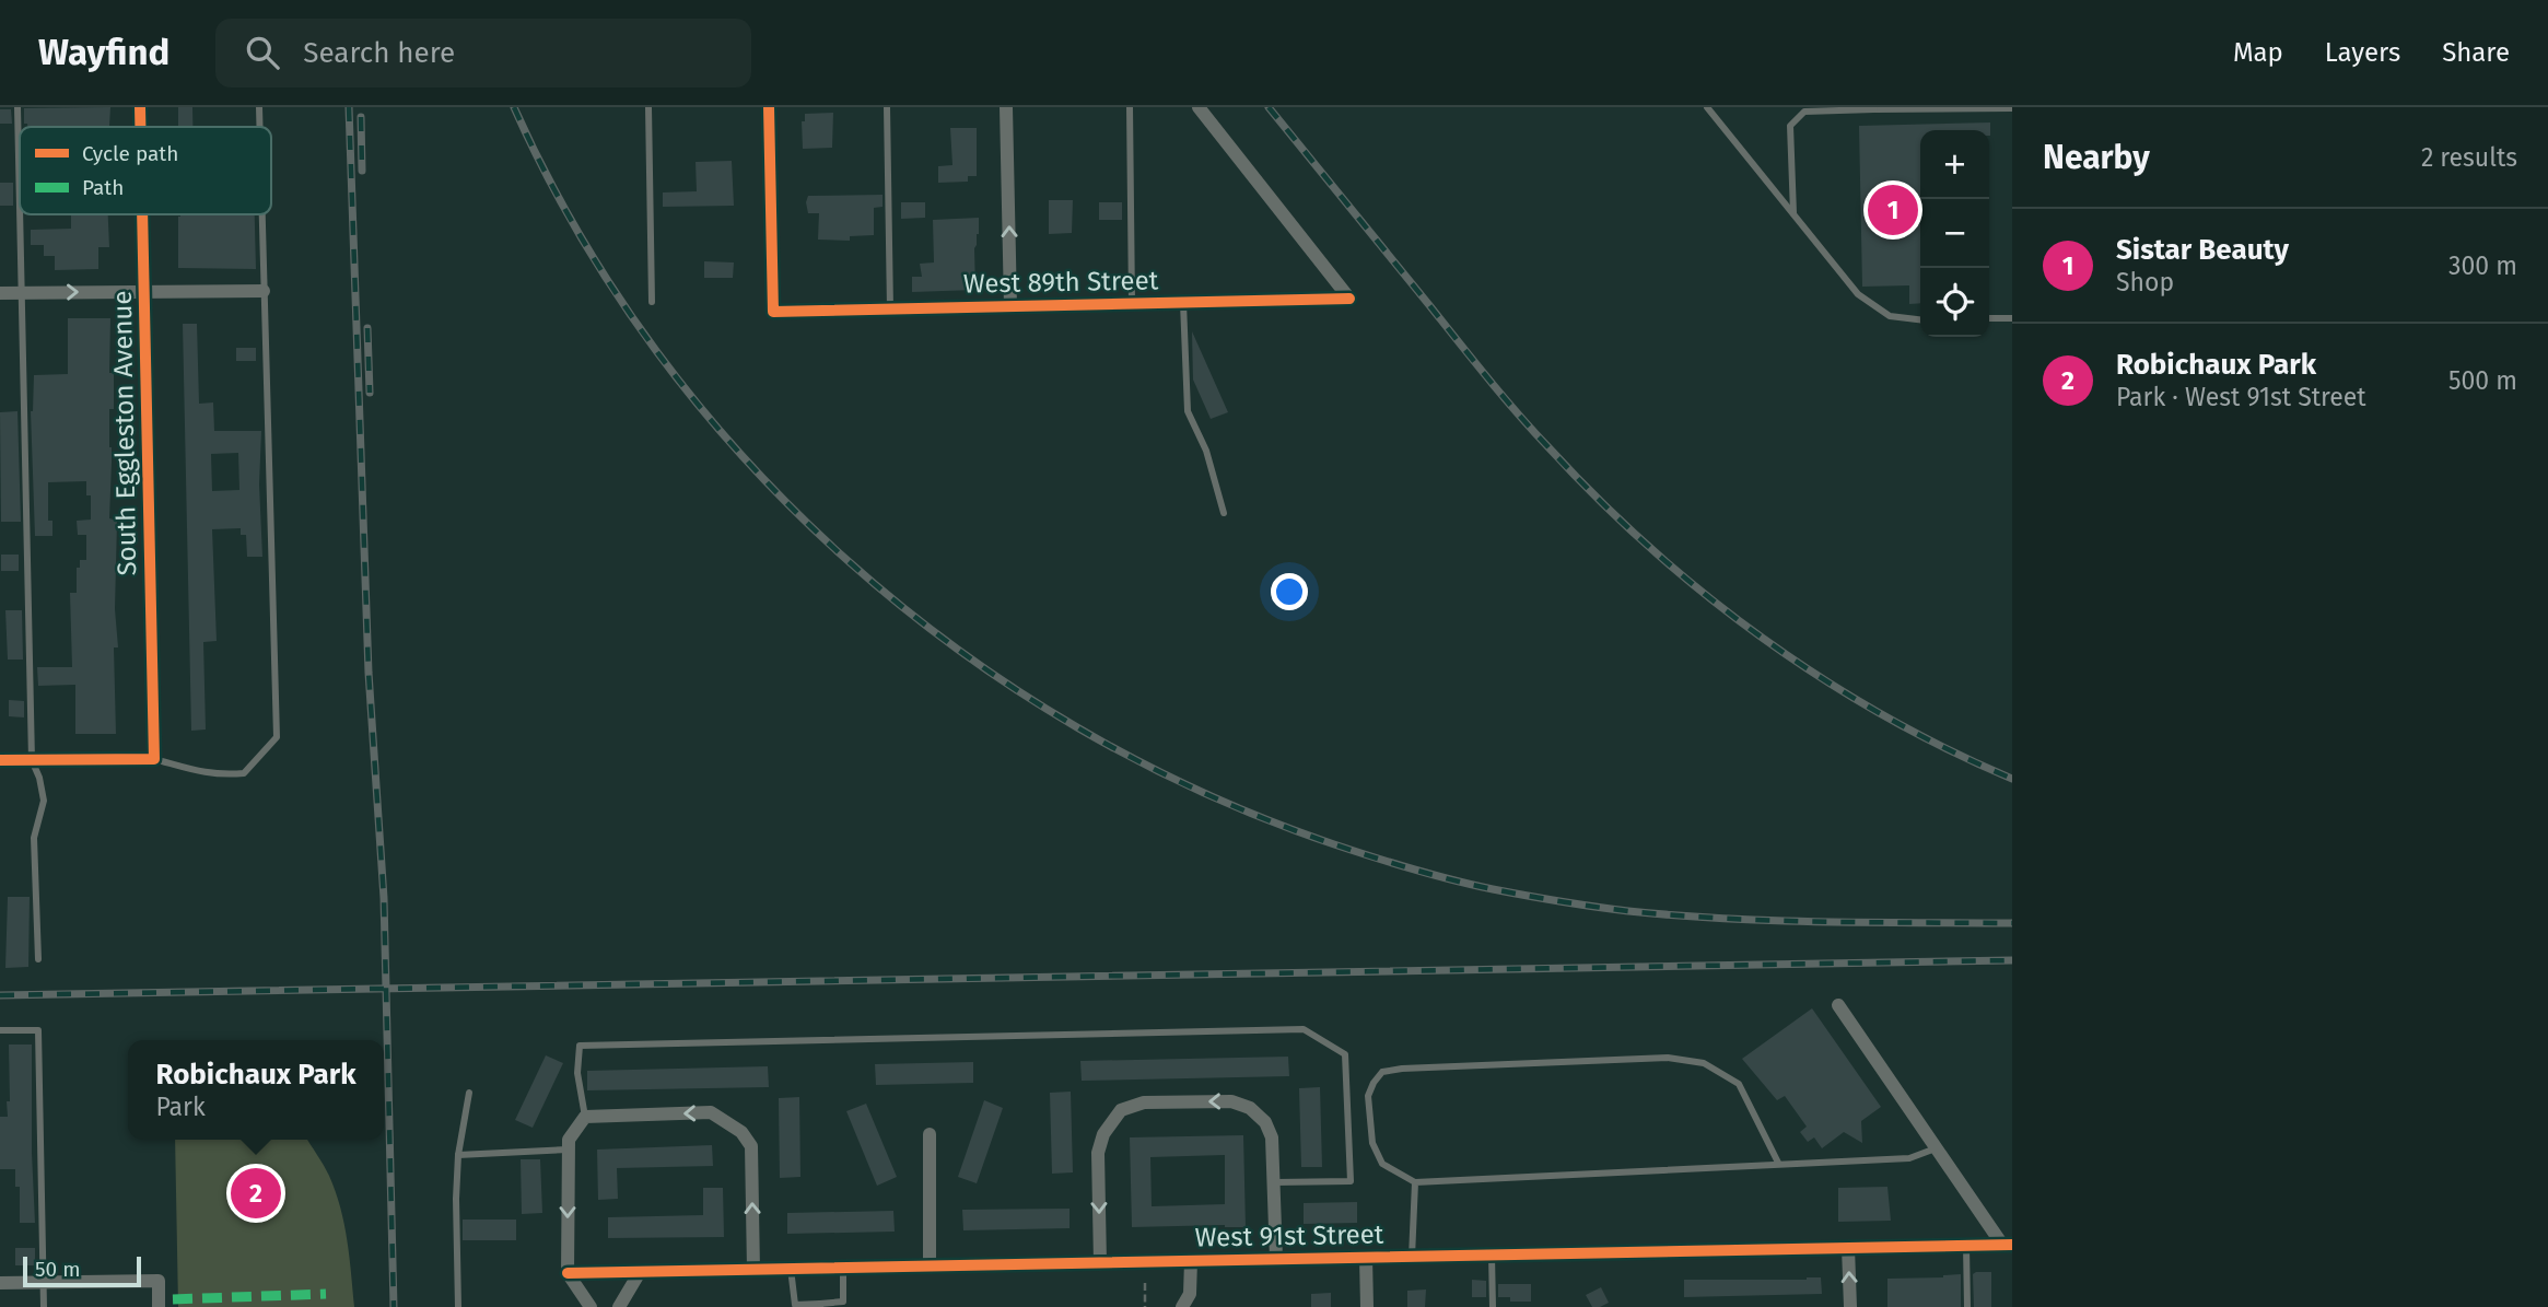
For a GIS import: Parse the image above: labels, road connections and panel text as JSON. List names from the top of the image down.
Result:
{
  "streets": {
    "street": ["West 89th Street", "South Eggleston Avenue", "West 91st Street"]
  },
  "legend": ["Cycle path", "Path"],
  "scale_bar": "50 m",
  "page": {
    "header": "Wayfind",
    "search": "Search here",
    "nav": ["Map", "Layers", "Share"],
    "heading": ["Nearby", "2 results"],
    "map_buttons": ["+", "−"],
    "pins": ["1", "2"],
    "list": [
      {
        "mark": "1",
        "name": "Sistar Beauty",
        "note": "Shop",
        "value": "300 m"
      },
      {
        "mark": "2",
        "name": "Robichaux Park",
        "note": "Park · West 91st Street",
        "value": "500 m"
      }
    ],
    "popup": ["Robichaux Park", "Park"],
    "scale": "50 m"
  }
}
